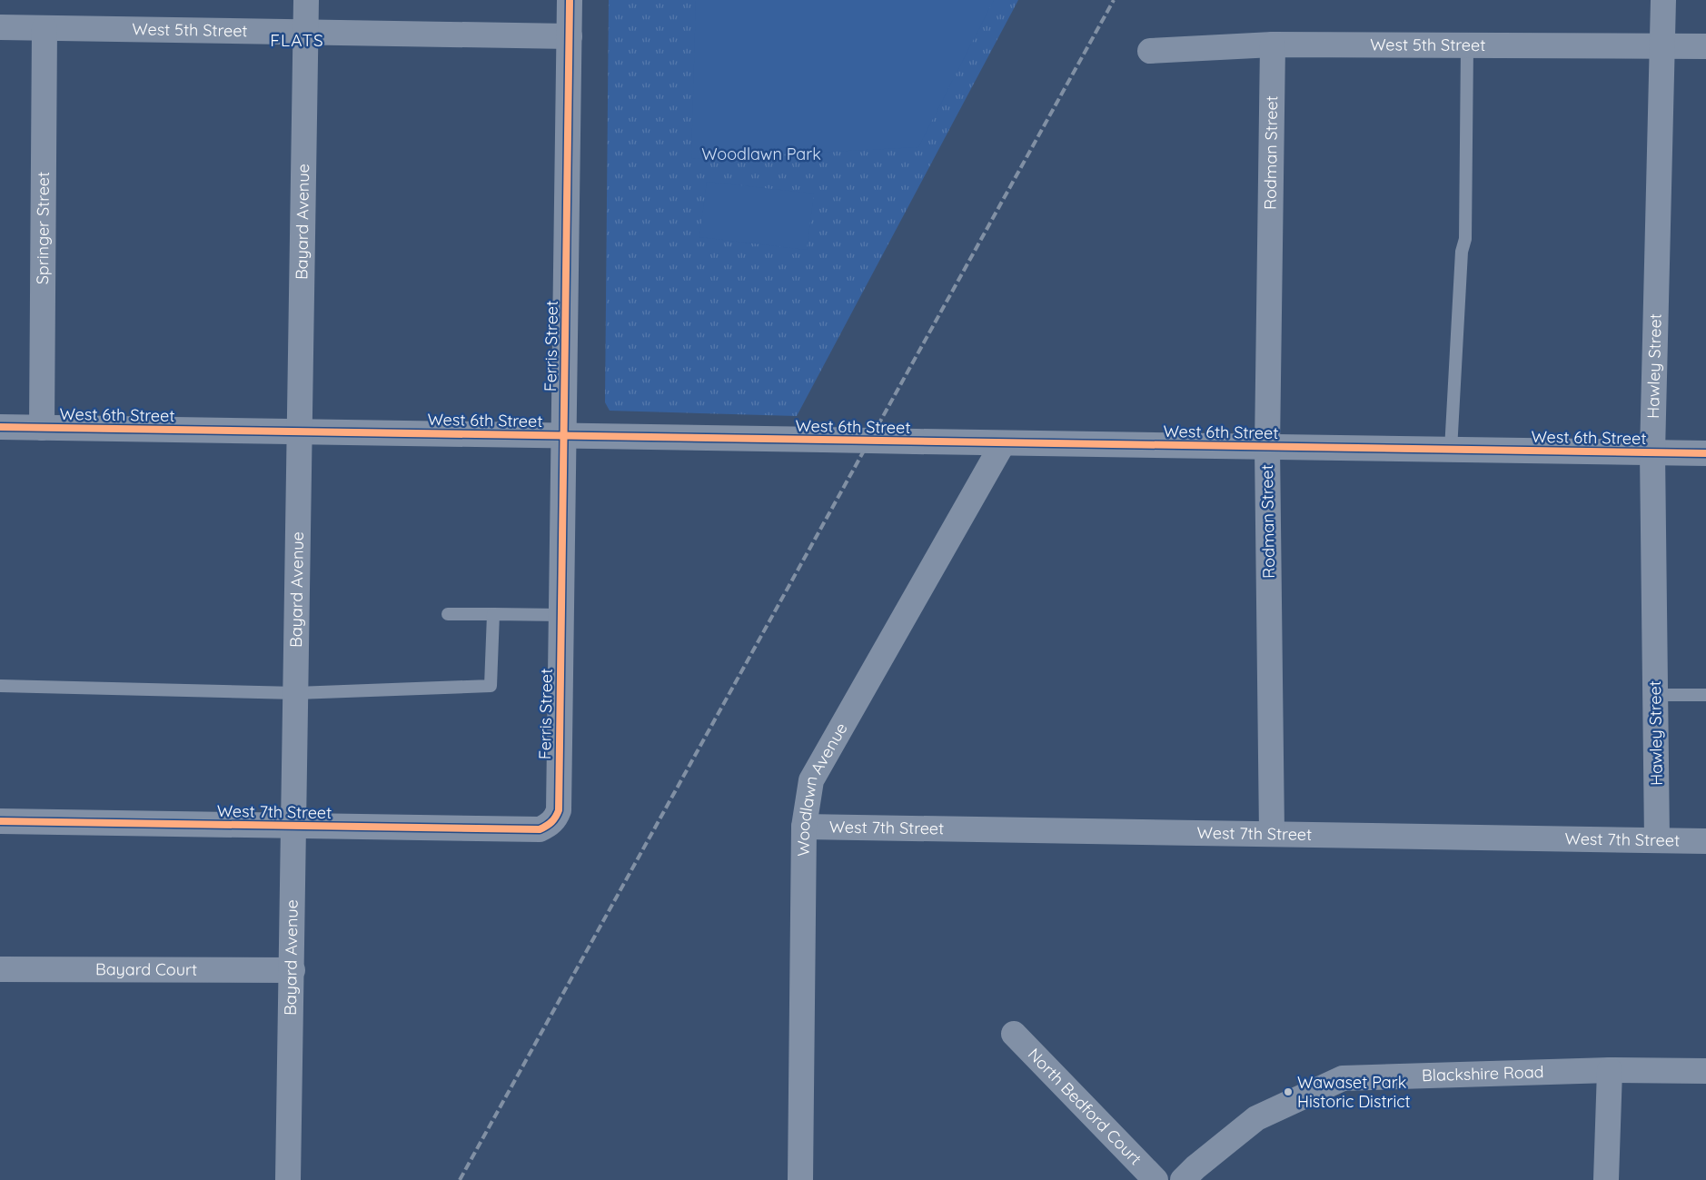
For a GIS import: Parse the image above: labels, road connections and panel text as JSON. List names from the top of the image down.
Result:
{
  "streets": {
    "street": [
      "West 5th Street",
      "Rodman Street",
      "Bayard Avenue",
      "Springer Street",
      "Ferris Street",
      "Hawley Street",
      "West 6th Street",
      "Woodlawn Avenue",
      "West 7th Street",
      "Bayard Court",
      "Blackshire Road",
      "North Bedford Court"
    ]
  },
  "crossings": [
    ["West 5th Street", "Rodman Street"],
    ["West 5th Street", "Bayard Avenue"],
    ["West 5th Street", "Springer Street"],
    ["West 5th Street", "Ferris Street"],
    ["West 5th Street", "Hawley Street"],
    ["Rodman Street", "West 6th Street"],
    ["Rodman Street", "West 7th Street"],
    ["Bayard Avenue", "West 6th Street"],
    ["Bayard Avenue", "West 7th Street"],
    ["Bayard Avenue", "Bayard Court"],
    ["Springer Street", "West 6th Street"],
    ["Ferris Street", "West 6th Street"],
    ["Ferris Street", "West 7th Street"],
    ["Hawley Street", "West 6th Street"],
    ["Hawley Street", "West 7th Street"],
    ["West 6th Street", "Woodlawn Avenue"],
    ["Woodlawn Avenue", "West 7th Street"]
  ],
  "districts": ["FLATS"],
  "parks": ["Woodlawn Park"],
  "places": ["Wawaset Park Historic District"]
}
